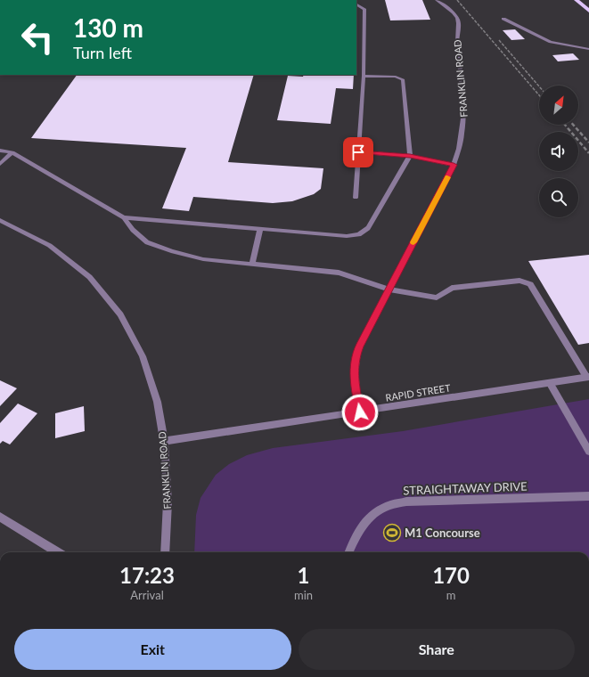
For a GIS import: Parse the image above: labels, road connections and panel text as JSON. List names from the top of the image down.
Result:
{
  "streets": {
    "street": ["FRANKLIN ROAD", "RAPID STREET", "STRAIGHTAWAY DRIVE"]
  },
  "crossings": [
    ["FRANKLIN ROAD", "RAPID STREET"]
  ],
  "places": {
    "sports": ["M1 Concourse"]
  },
  "north": "top right",
  "page": {
    "turn": ["130 m", "Turn left"],
    "eta": [
      "17:23",
      "Arrival",
      "1",
      "min",
      "170",
      "m"
    ],
    "buttons": ["Exit", "Share"]
  }
}
